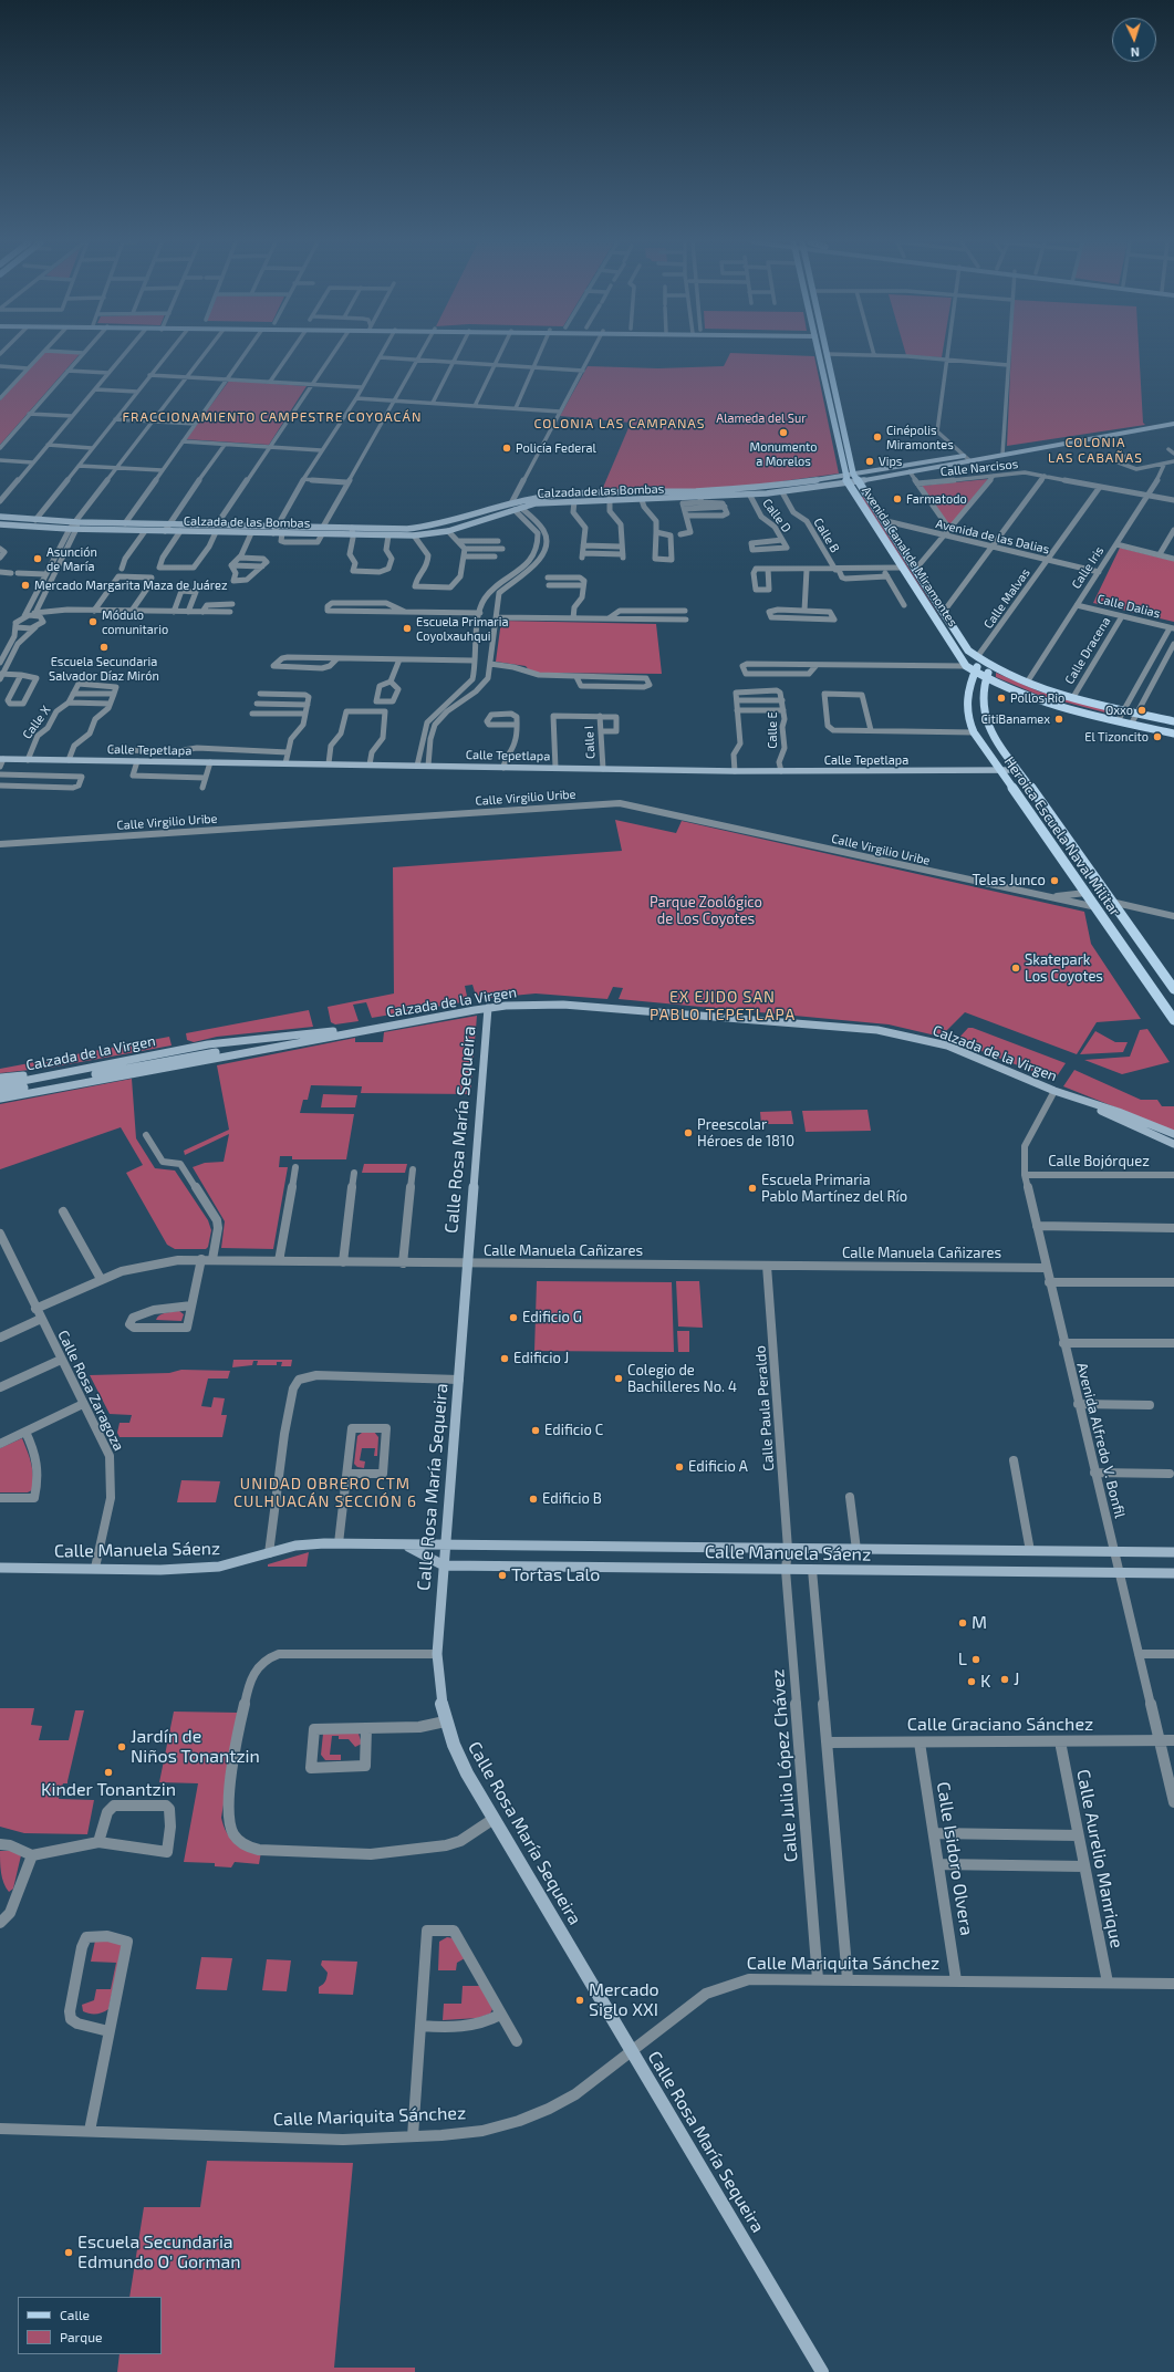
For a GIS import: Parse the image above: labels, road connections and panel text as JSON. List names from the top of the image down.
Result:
{
  "streets": {
    "main road": [
      "Calzada de las Bombas",
      "Avenida Canal de Miramontes",
      "Calle Tepetlapa",
      "Heroica Escuela Naval Militar",
      "Calzada de la Virgen",
      "Calle Rosa María Sequeira",
      "Calle Manuela Sáenz"
    ],
    "street": [
      "Calle Narcisos",
      "Calle D",
      "Calle B",
      "Avenida de las Dalias",
      "Calle Iris",
      "Calle Malvas",
      "Calle Dalias",
      "Calle Dracena",
      "Calle X",
      "Calle E",
      "Calle I",
      "Calle Virgilio Uribe",
      "Calle Bojórquez",
      "Calle Manuela Cañizares",
      "Calle Rosa Zaragoza",
      "Calle Paula Peraldo",
      "Avenida Alfredo V. Bonfil",
      "Calle Graciano Sánchez",
      "Calle Julio López Chávez",
      "Calle Isidoro Olvera",
      "Calle Aurelio Manrique",
      "Calle Mariquita Sánchez"
    ]
  },
  "crossings": [
    ["Calle Narcisos", "Calle Iris"],
    ["Calle Narcisos", "Calle Malvas"],
    ["Calzada de las Bombas", "Calle D"],
    ["Calzada de las Bombas", "Calle B"],
    ["Calzada de las Bombas", "Avenida Canal de Miramontes"],
    ["Avenida de las Dalias", "Avenida Canal de Miramontes"],
    ["Avenida de las Dalias", "Calle Iris"],
    ["Avenida de las Dalias", "Calle Malvas"],
    ["Avenida Canal de Miramontes", "Calle Iris"],
    ["Avenida Canal de Miramontes", "Calle Malvas"],
    ["Avenida Canal de Miramontes", "Calle Dracena"],
    ["Avenida Canal de Miramontes", "Heroica Escuela Naval Militar"],
    ["Calle Iris", "Calle Dalias"],
    ["Calle Malvas", "Heroica Escuela Naval Militar"],
    ["Calle Dalias", "Calle Dracena"],
    ["Calle X", "Calle Tepetlapa"],
    ["Calle E", "Calle Tepetlapa"],
    ["Calle I", "Calle Tepetlapa"],
    ["Calle Tepetlapa", "Heroica Escuela Naval Militar"],
    ["Calle Virgilio Uribe", "Heroica Escuela Naval Militar"],
    ["Calzada de la Virgen", "Calle Rosa María Sequeira"],
    ["Calzada de la Virgen", "Avenida Alfredo V. Bonfil"],
    ["Calle Rosa María Sequeira", "Calle Manuela Cañizares"],
    ["Calle Rosa María Sequeira", "Calle Manuela Sáenz"],
    ["Calle Rosa María Sequeira", "Calle Mariquita Sánchez"],
    ["Calle Bojórquez", "Avenida Alfredo V. Bonfil"],
    ["Calle Manuela Cañizares", "Calle Rosa Zaragoza"],
    ["Calle Manuela Cañizares", "Calle Paula Peraldo"],
    ["Calle Manuela Cañizares", "Avenida Alfredo V. Bonfil"],
    ["Calle Rosa Zaragoza", "Calle Manuela Sáenz"],
    ["Calle Paula Peraldo", "Calle Manuela Sáenz"],
    ["Calle Paula Peraldo", "Calle Julio López Chávez"],
    ["Avenida Alfredo V. Bonfil", "Calle Manuela Sáenz"],
    ["Avenida Alfredo V. Bonfil", "Calle Graciano Sánchez"],
    ["Calle Manuela Sáenz", "Calle Julio López Chávez"],
    ["Calle Graciano Sánchez", "Calle Isidoro Olvera"],
    ["Calle Graciano Sánchez", "Calle Aurelio Manrique"],
    ["Calle Julio López Chávez", "Calle Mariquita Sánchez"],
    ["Calle Isidoro Olvera", "Calle Mariquita Sánchez"],
    ["Calle Aurelio Manrique", "Calle Mariquita Sánchez"]
  ],
  "districts": [
    "FRACCIONAMIENTO CAMPESTRE COYOACÁN",
    "COLONIA LAS CAMPANAS",
    "COLONIA LAS CABAÑAS",
    "EX EJIDO SAN PABLO TEPETLAPA",
    "UNIDAD OBRERO CTM CULHUACÁN SECCIÓN 6"
  ],
  "parks": ["Alameda del Sur", "Parque Zoológico de Los Coyotes"],
  "places": [
    "Monumento a Morelos",
    "Cinépolis Miramontes",
    "Policía Federal",
    "Vips",
    "Farmatodo",
    "Asunción de María",
    "Mercado Margarita Maza de Juárez",
    "Módulo comunitario",
    "Escuela Primaria Coyolxauhqui",
    "Escuela Secundaria Salvador Díaz Mirón",
    "Pollos Rio",
    "Oxxo",
    "CitiBanamex",
    "El Tizoncito",
    "Telas Junco",
    "Skatepark Los Coyotes",
    "Preescolar Héroes de 1810",
    "Escuela Primaria Pablo Martínez del Río",
    "Edificio G",
    "Edificio J",
    "Colegio de Bachilleres No. 4",
    "Edificio C",
    "Edificio A",
    "Edificio B",
    "Tortas Lalo",
    "M",
    "L",
    "J",
    "K",
    "Jardín de Niños Tonantzin",
    "Kinder Tonantzin",
    "Mercado Siglo XXI",
    "Escuela Secundaria Edmundo O' Gorman"
  ],
  "legend": ["Calle", "Parque"],
  "north": "bottom"
}
